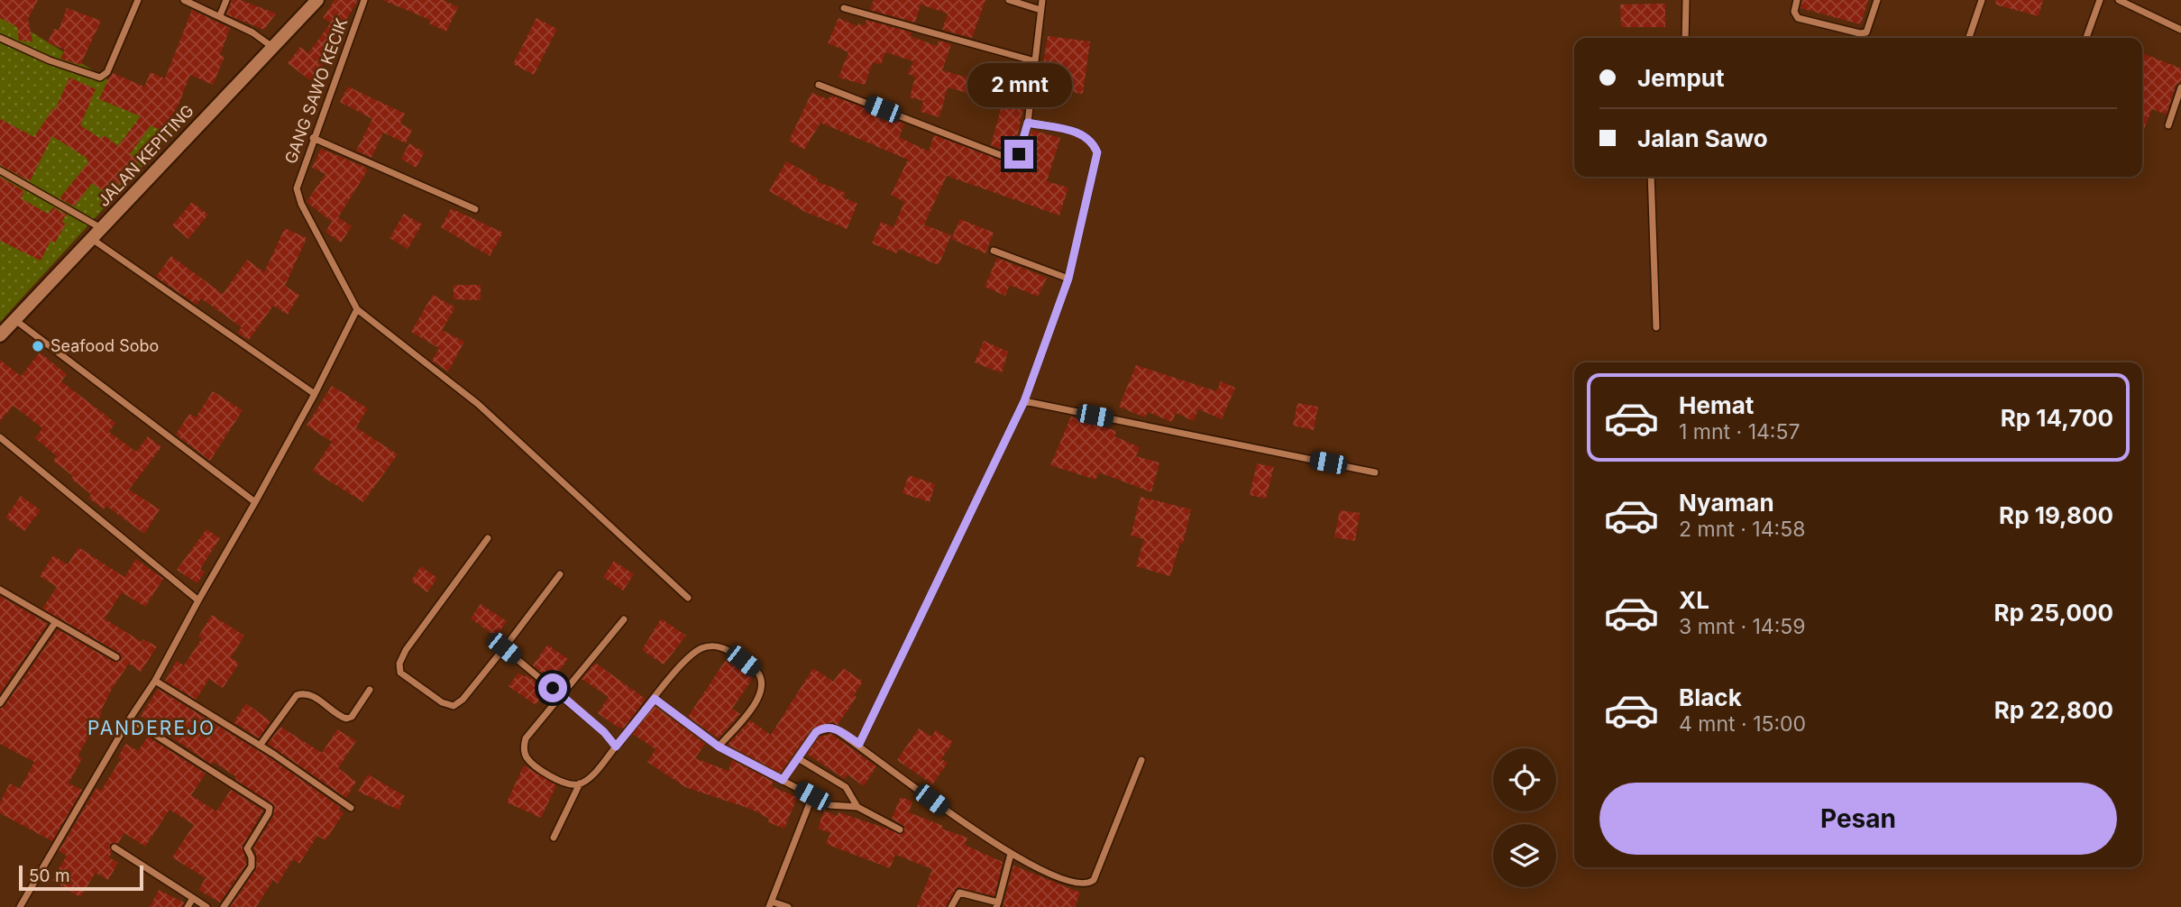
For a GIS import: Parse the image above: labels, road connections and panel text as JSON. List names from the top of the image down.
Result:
{
  "streets": {
    "main road": ["JALAN KEPITING"],
    "street": ["GANG SAWO KECIK"]
  },
  "districts": ["PANDEREJO"],
  "places": ["Seafood Sobo"],
  "scale_bar": "50 m",
  "page": {
    "banner": ["Jemput", "Jalan Sawo"],
    "bubble": "2 mnt",
    "list": [
      {
        "name": "Hemat",
        "note": "1 mnt · 14:57",
        "value": "Rp 14,700"
      },
      {
        "name": "Nyaman",
        "note": "2 mnt · 14:58",
        "value": "Rp 19,800"
      },
      {
        "name": "XL",
        "note": "3 mnt · 14:59",
        "value": "Rp 25,000"
      },
      {
        "name": "Black",
        "note": "4 mnt · 15:00",
        "value": "Rp 22,800"
      }
    ],
    "buttons": "Pesan",
    "scale": "50 m"
  }
}
